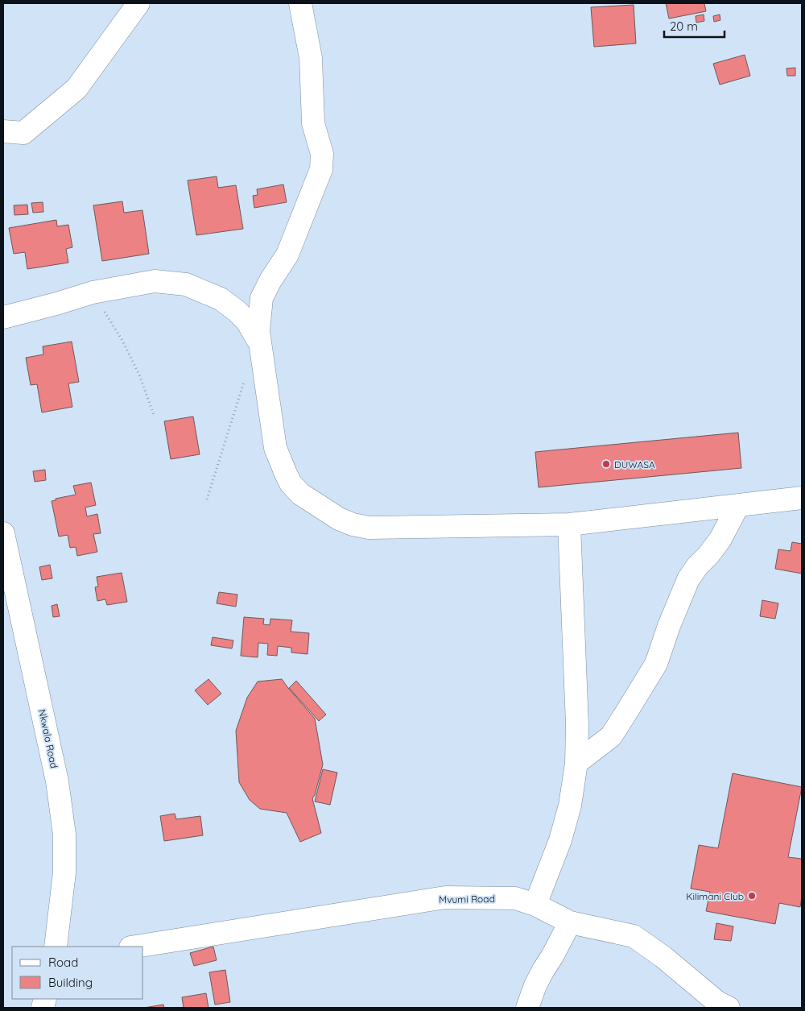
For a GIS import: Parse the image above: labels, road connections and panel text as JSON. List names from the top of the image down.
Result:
{
  "streets": {
    "street": ["Nkwala Road", "Mvumi Road"]
  },
  "places": ["DUWASA", "Kilimani Club"],
  "legend": ["Road", "Building"],
  "scale_bar": "20 m"
}
